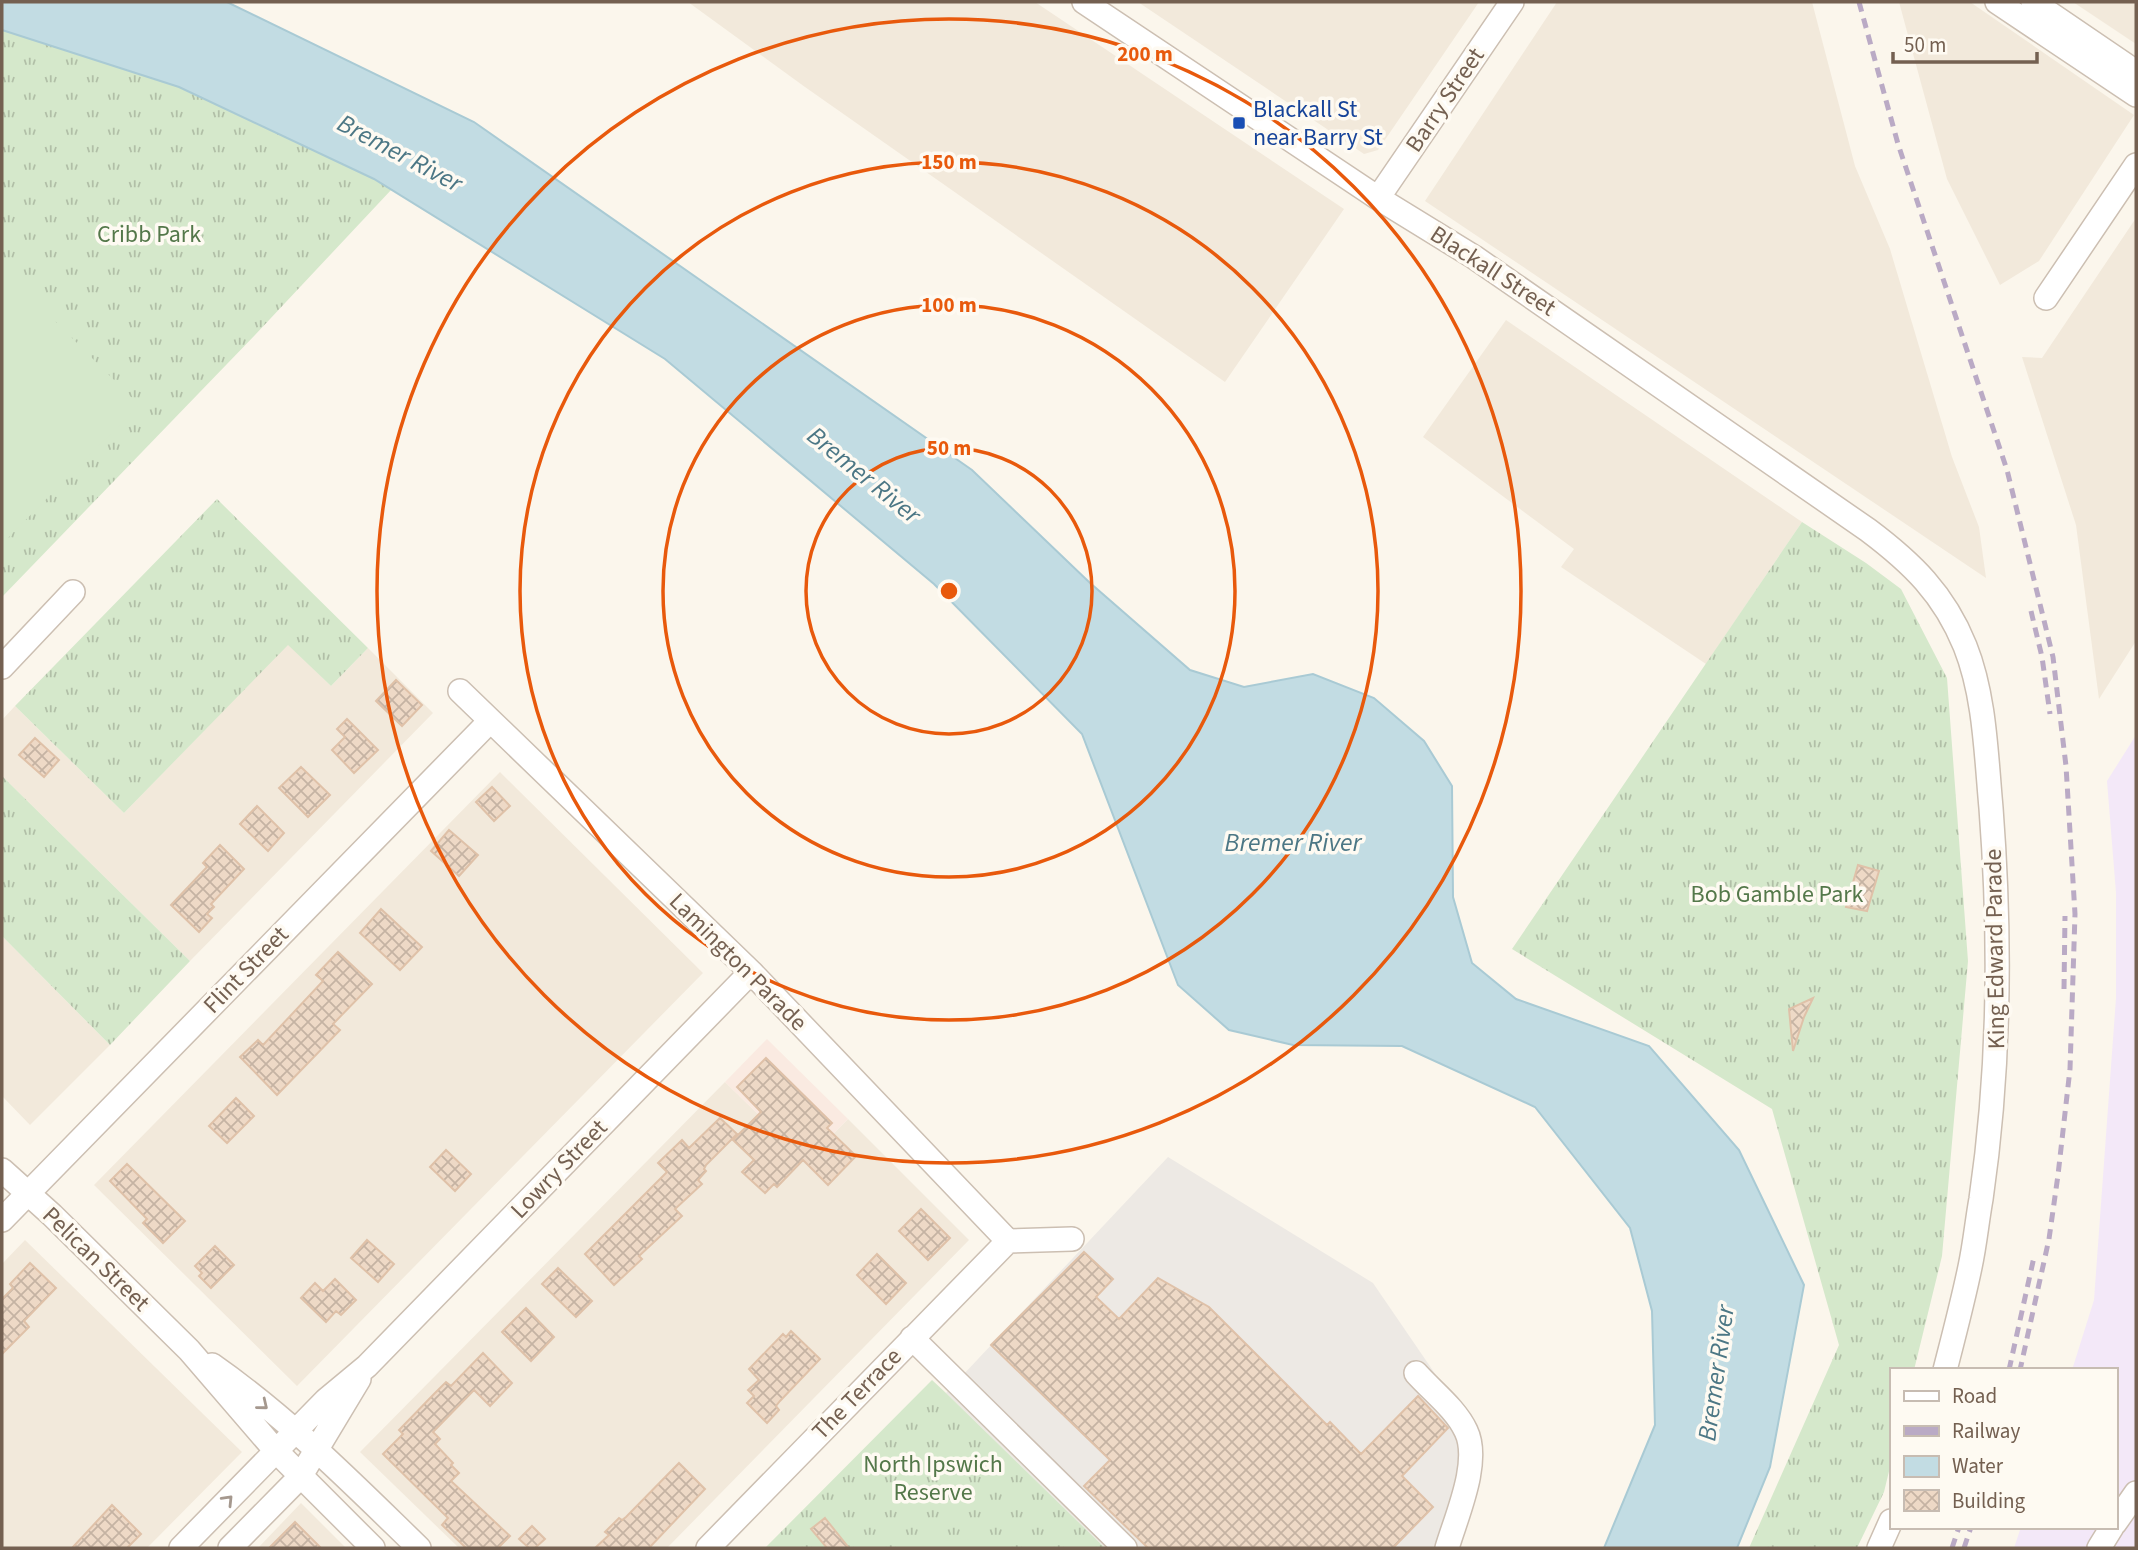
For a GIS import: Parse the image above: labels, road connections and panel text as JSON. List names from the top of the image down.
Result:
{
  "streets": {
    "street": [
      "Barry Street",
      "Blackall Street",
      "King Edward Parade",
      "Lamington Parade",
      "Flint Street",
      "Lowry Street",
      "Pelican Street",
      "The Terrace"
    ]
  },
  "crossings": [
    ["Barry Street", "Blackall Street"],
    ["Blackall Street", "King Edward Parade"],
    ["Lamington Parade", "Flint Street"],
    ["Lamington Parade", "Lowry Street"],
    ["Lamington Parade", "The Terrace"],
    ["Flint Street", "Pelican Street"],
    ["Lowry Street", "Pelican Street"]
  ],
  "water": ["Bremer River"],
  "parks": ["Cribb Park", "Bob Gamble Park", "North Ipswich Reserve"],
  "places": {
    "transit": ["Blackall St near Barry St"]
  },
  "legend": [
    "Road",
    "Railway",
    "Water",
    "Building"
  ],
  "scale_bar": "50 m",
  "rings": [
    "200 m",
    "150 m",
    "100 m",
    "50 m"
  ]
}
